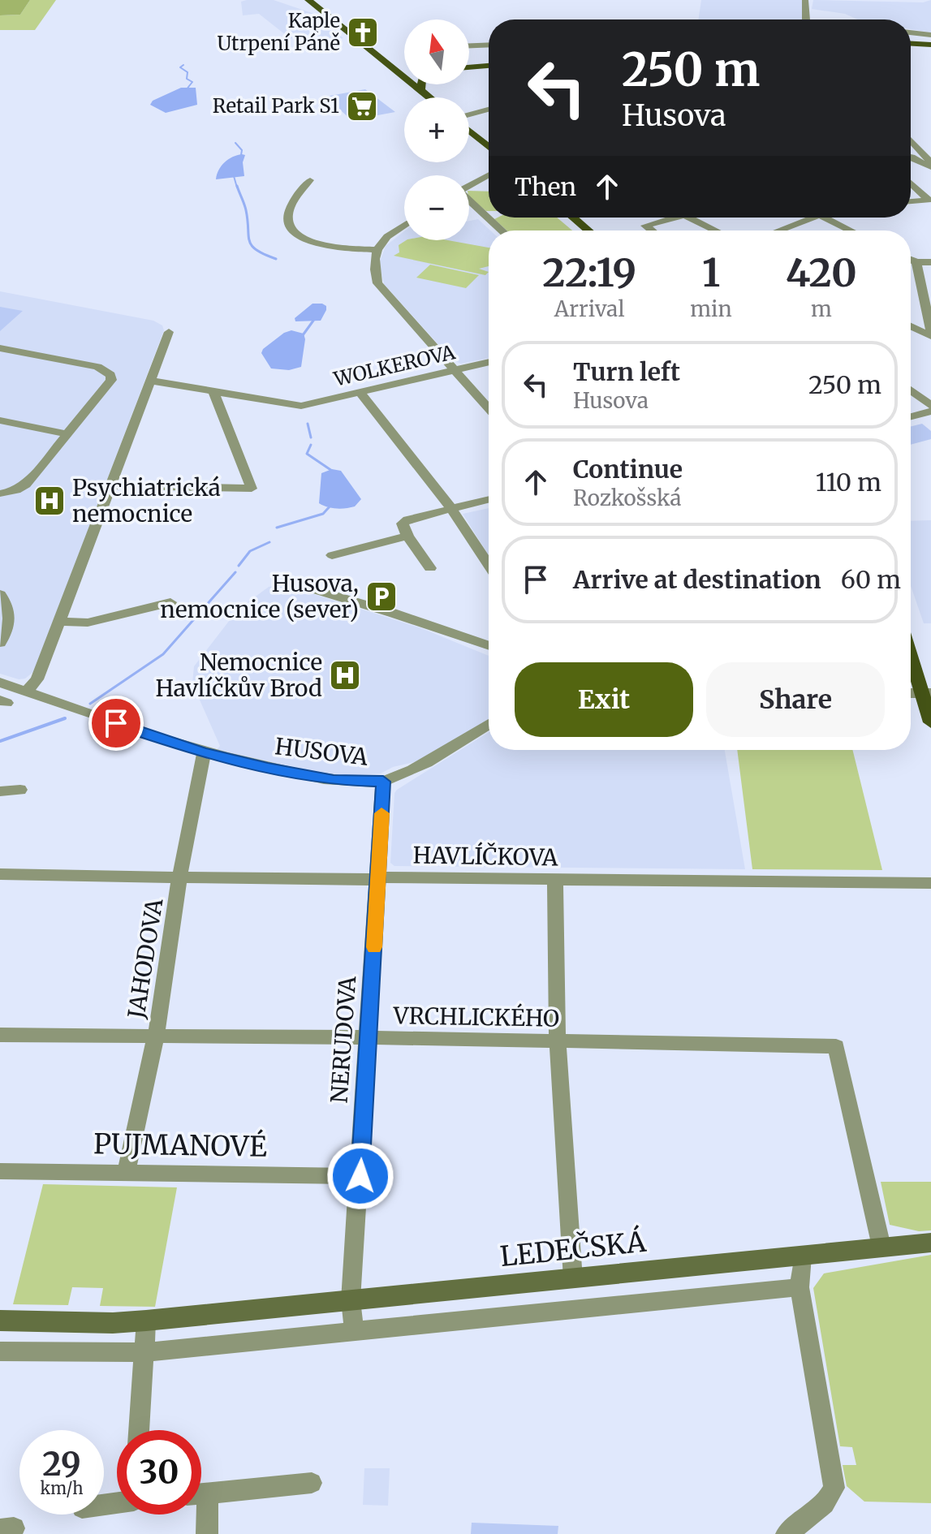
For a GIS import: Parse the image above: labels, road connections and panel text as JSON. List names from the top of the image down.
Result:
{
  "streets": {
    "main road": ["LEDEČSKÁ"],
    "street": [
      "WOLKEROVA",
      "HUSOVA",
      "HAVLÍČKOVA",
      "JAHODOVA",
      "VRCHLICKÉHO",
      "NERUDOVA",
      "PUJMANOVÉ"
    ]
  },
  "crossings": [
    ["HUSOVA", "JAHODOVA"],
    ["HUSOVA", "NERUDOVA"],
    ["HAVLÍČKOVA", "JAHODOVA"],
    ["HAVLÍČKOVA", "NERUDOVA"],
    ["JAHODOVA", "VRCHLICKÉHO"],
    ["JAHODOVA", "PUJMANOVÉ"],
    ["VRCHLICKÉHO", "NERUDOVA"],
    ["VRCHLICKÉHO", "LEDEČSKÁ"],
    ["NERUDOVA", "PUJMANOVÉ"],
    ["NERUDOVA", "LEDEČSKÁ"]
  ],
  "places": {
    "church": ["Kaple Utrpení Páně"],
    "supermarket": ["Retail Park S1"],
    "hospital": ["Psychiatrická nemocnice", "Nemocnice Havlíčkův Brod"],
    "parking": ["Husova, nemocnice (sever)"]
  },
  "north": "top",
  "page": {
    "map_buttons": ["+", "−"],
    "turn": ["250 m", "Husova"],
    "then": "Then",
    "eta": [
      "22:19",
      "Arrival",
      "1",
      "min",
      "420",
      "m"
    ],
    "list": [
      {
        "name": "Turn left",
        "note": "Husova",
        "value": "250 m"
      },
      {
        "name": "Continue",
        "note": "Rozkošská",
        "value": "110 m"
      },
      {
        "name": "Arrive at destination",
        "value": "60 m"
      }
    ],
    "buttons": ["Exit", "Share"],
    "speed": "29 km/h",
    "limit": "30"
  }
}
